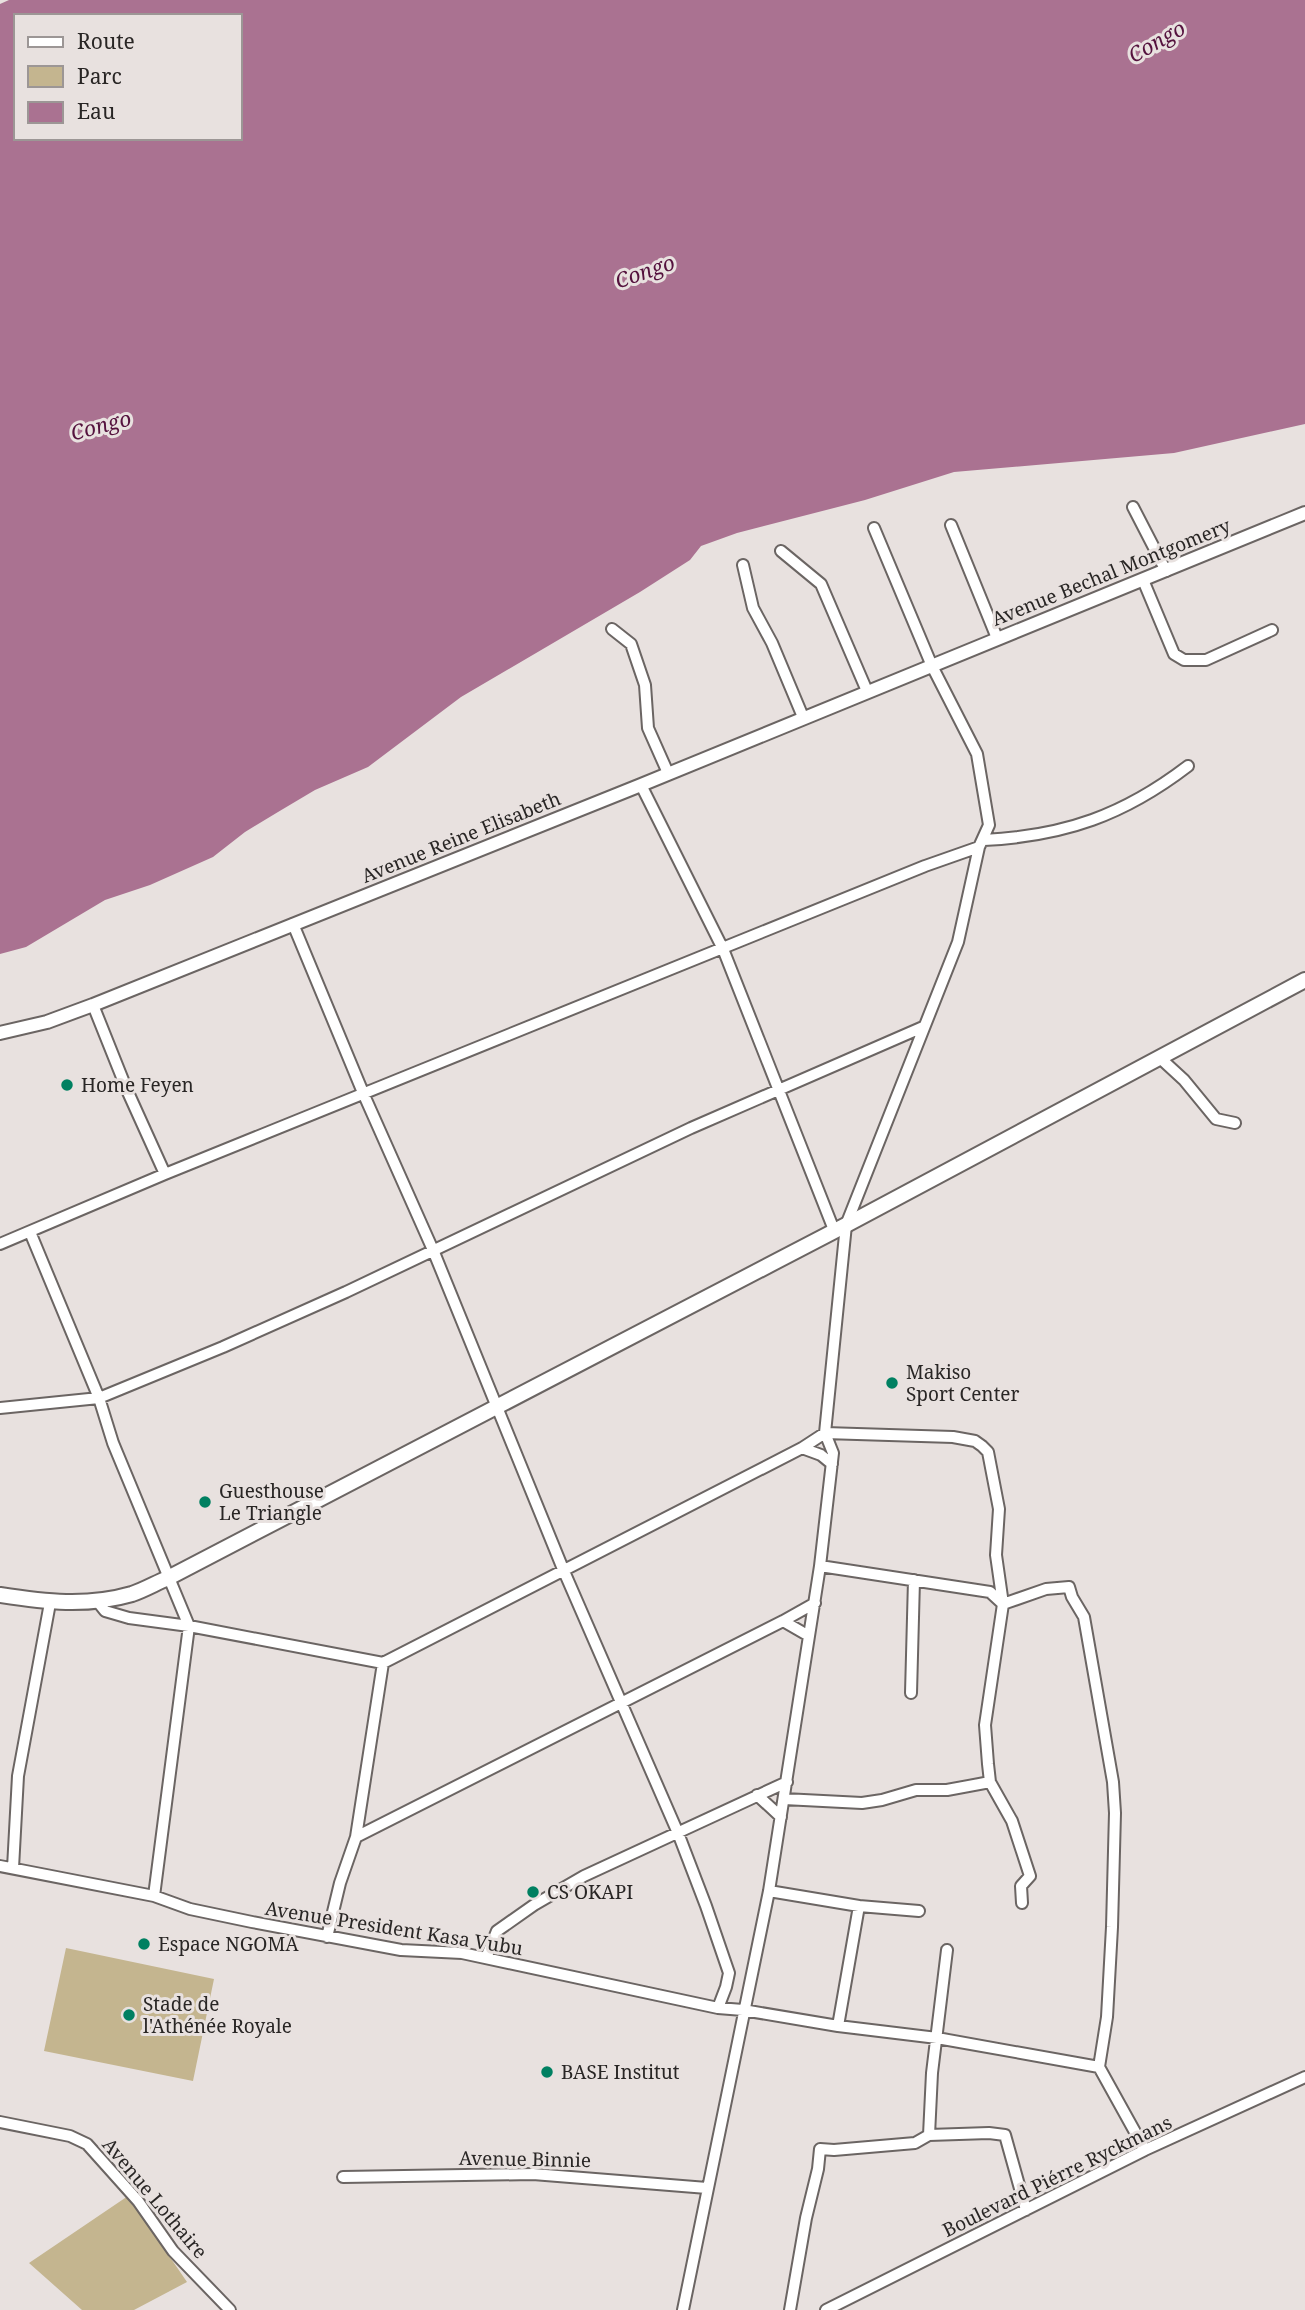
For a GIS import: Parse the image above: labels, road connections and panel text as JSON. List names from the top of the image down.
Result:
{
  "streets": {
    "street": [
      "Avenue Bechal Montgomery",
      "Avenue Reine Elisabeth",
      "Avenue President Kasa Vubu",
      "Avenue Binnie",
      "Boulevard Piérre Ryckmans",
      "Avenue Lothaire"
    ]
  },
  "crossings": [
    ["Avenue Bechal Montgomery", "Avenue Reine Elisabeth"]
  ],
  "water": ["Congo"],
  "places": [
    "Home Feyen",
    "Makiso Sport Center",
    "Guesthouse Le Triangle",
    "CS OKAPI",
    "Espace NGOMA",
    "Stade de l'Athénée Royale",
    "BASE Institut"
  ],
  "legend": ["Route", "Parc", "Eau"]
}
